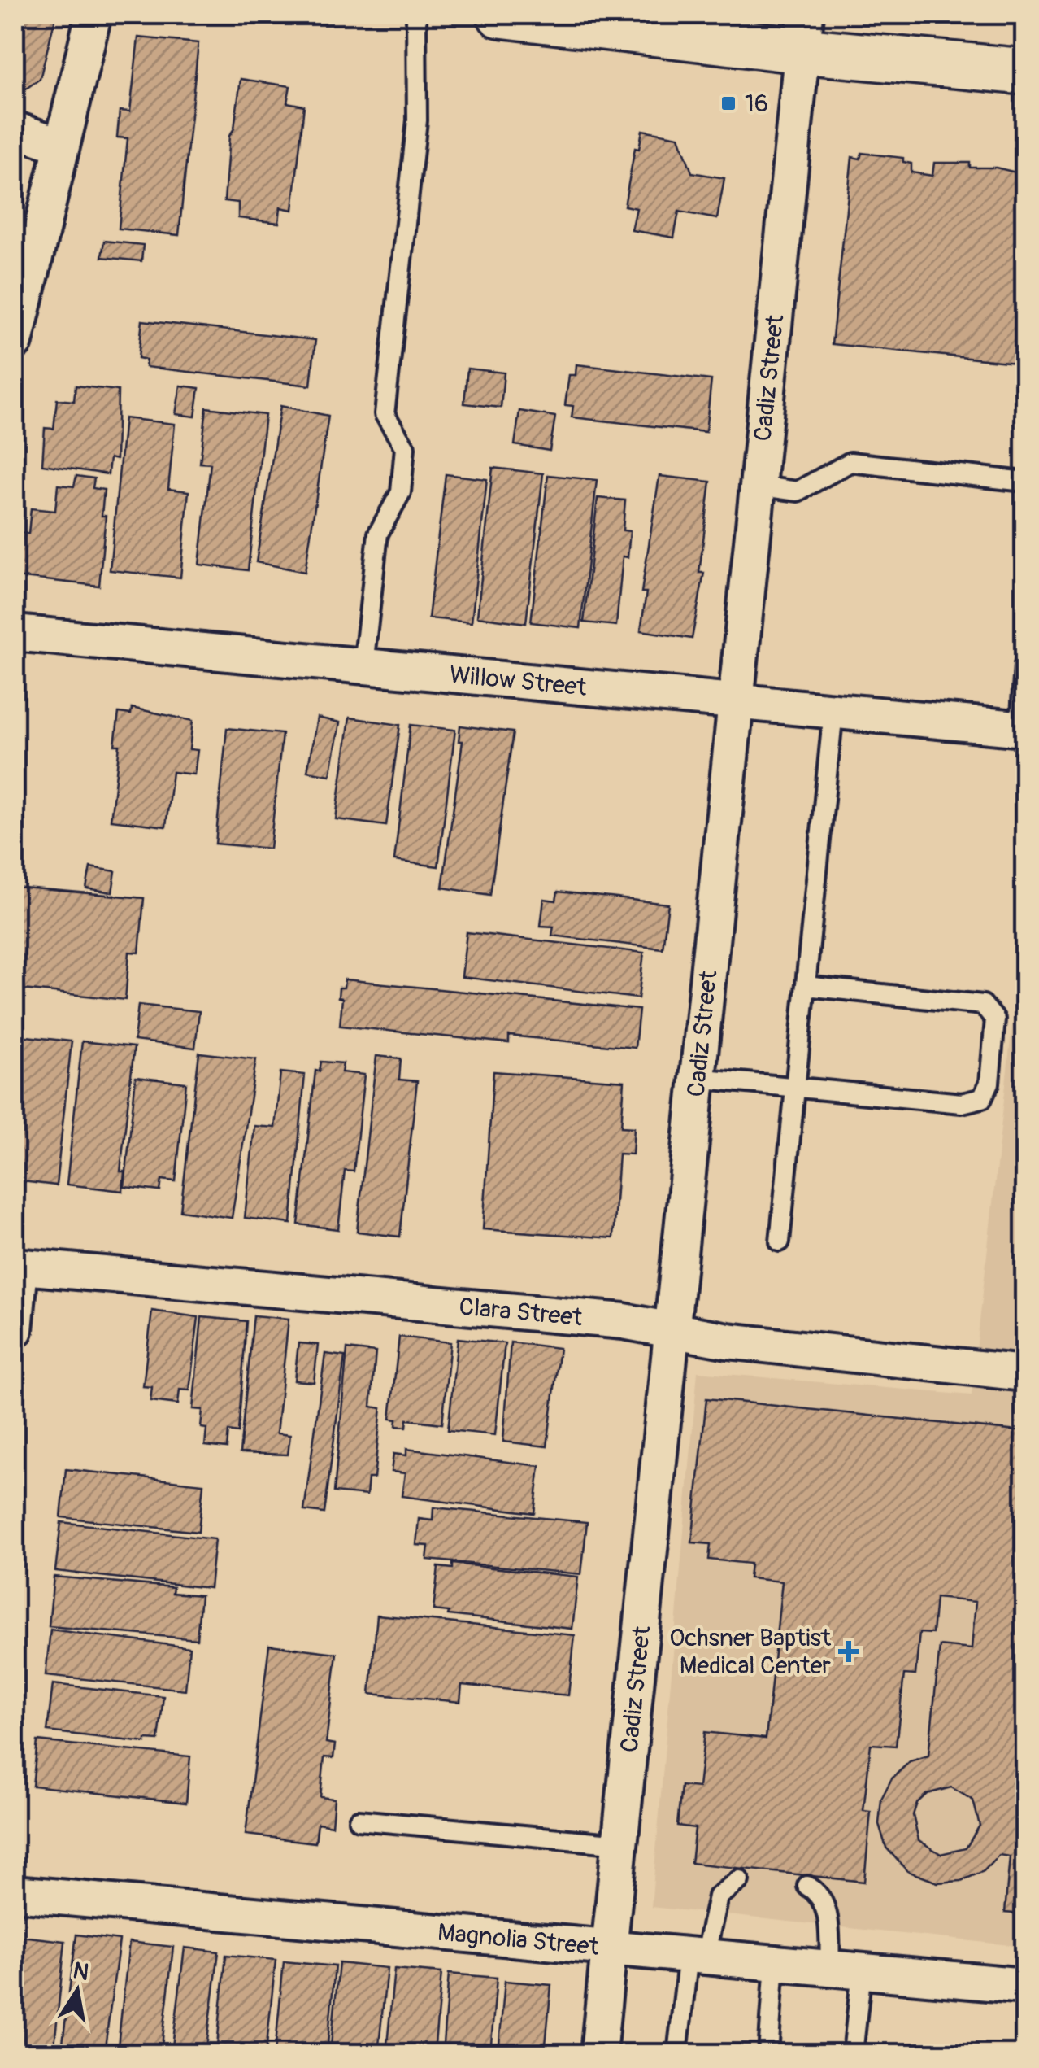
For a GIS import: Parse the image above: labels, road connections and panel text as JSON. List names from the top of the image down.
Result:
{
  "streets": {
    "street": [
      "Cadiz Street",
      "Willow Street",
      "Clara Street",
      "Magnolia Street"
    ]
  },
  "crossings": [
    ["Cadiz Street", "Willow Street"],
    ["Cadiz Street", "Clara Street"],
    ["Cadiz Street", "Magnolia Street"]
  ],
  "places": {
    "transit": ["16"],
    "health": ["Ochsner Baptist Medical Center"]
  },
  "north": "top"
}
